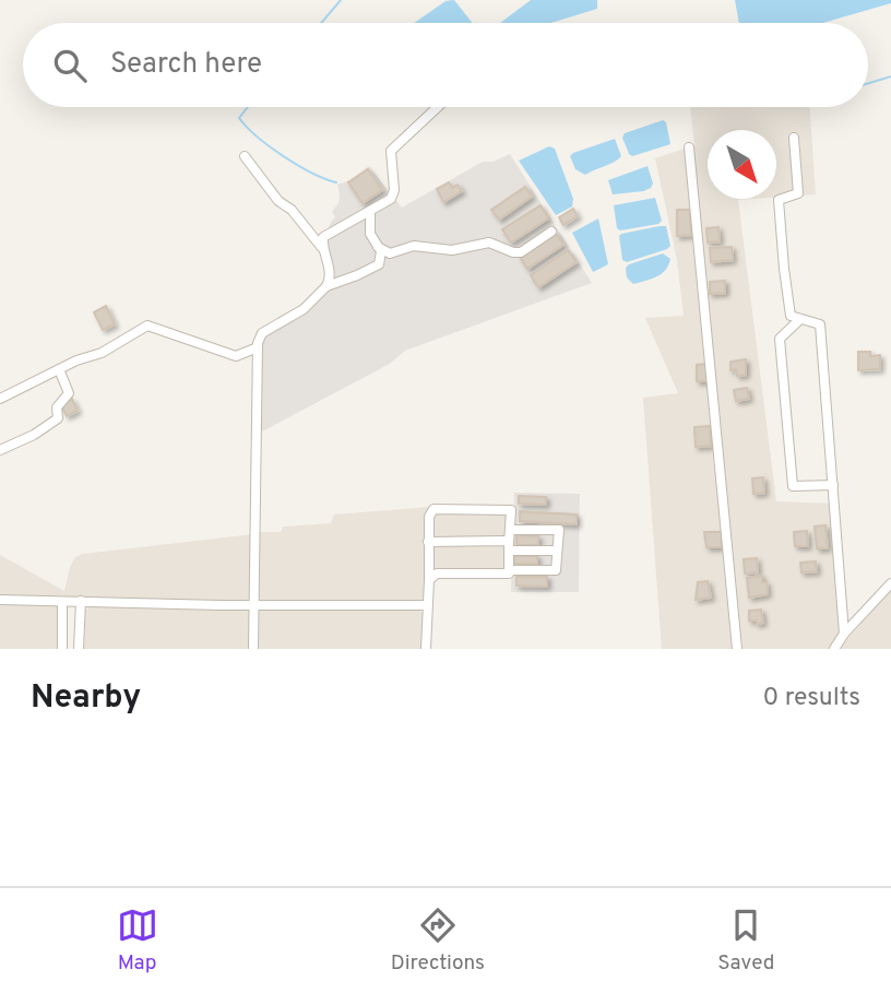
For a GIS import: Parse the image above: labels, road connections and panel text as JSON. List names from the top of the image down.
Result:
{
  "north": "bottom right",
  "page": {
    "search": "Search here",
    "heading": ["Nearby", "0 results"],
    "nav": ["Map", "Directions", "Saved"]
  }
}
